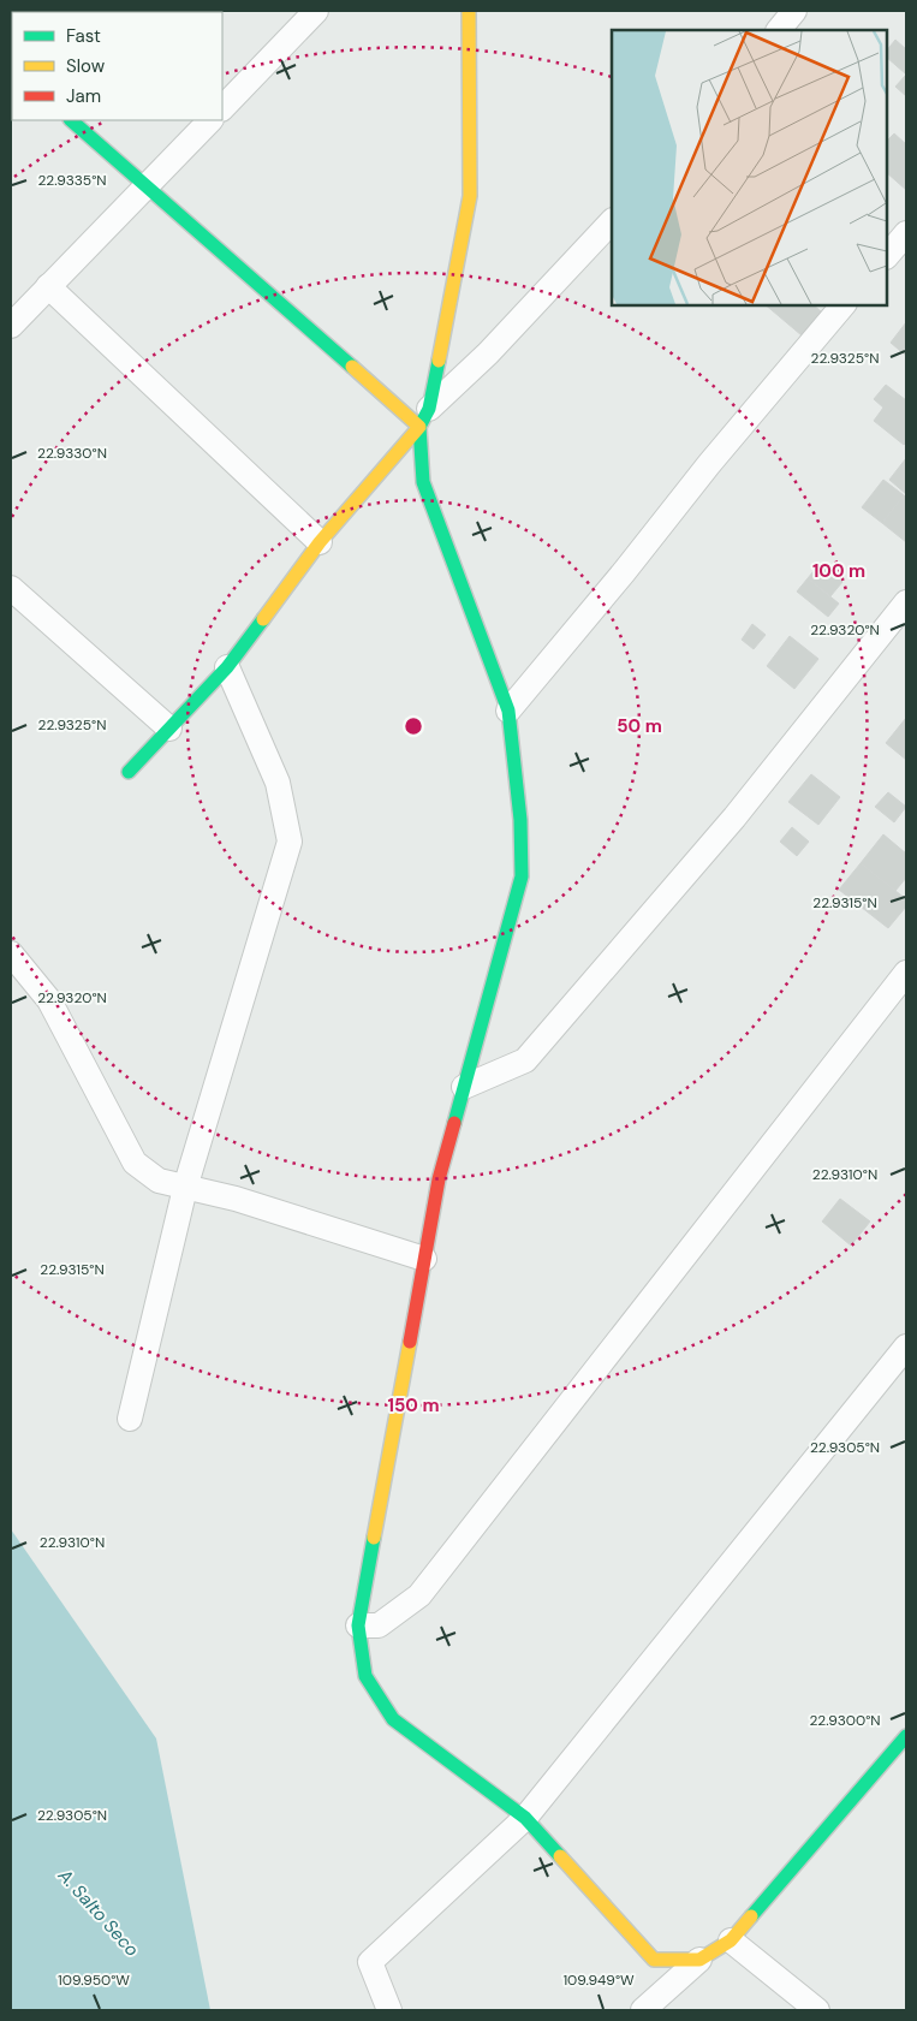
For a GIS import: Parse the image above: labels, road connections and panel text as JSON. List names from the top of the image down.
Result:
{
  "water": ["A. Salto Seco"],
  "legend": ["Fast", "Slow", "Jam"],
  "coordinates": [
    "22.9335°N",
    "22.9325°N",
    "22.9330°N",
    "22.9320°N",
    "22.9315°N",
    "22.9310°N",
    "22.9305°N",
    "22.9300°N",
    "109.950°W",
    "109.949°W"
  ],
  "rings": ["100 m", "50 m", "150 m"]
}
